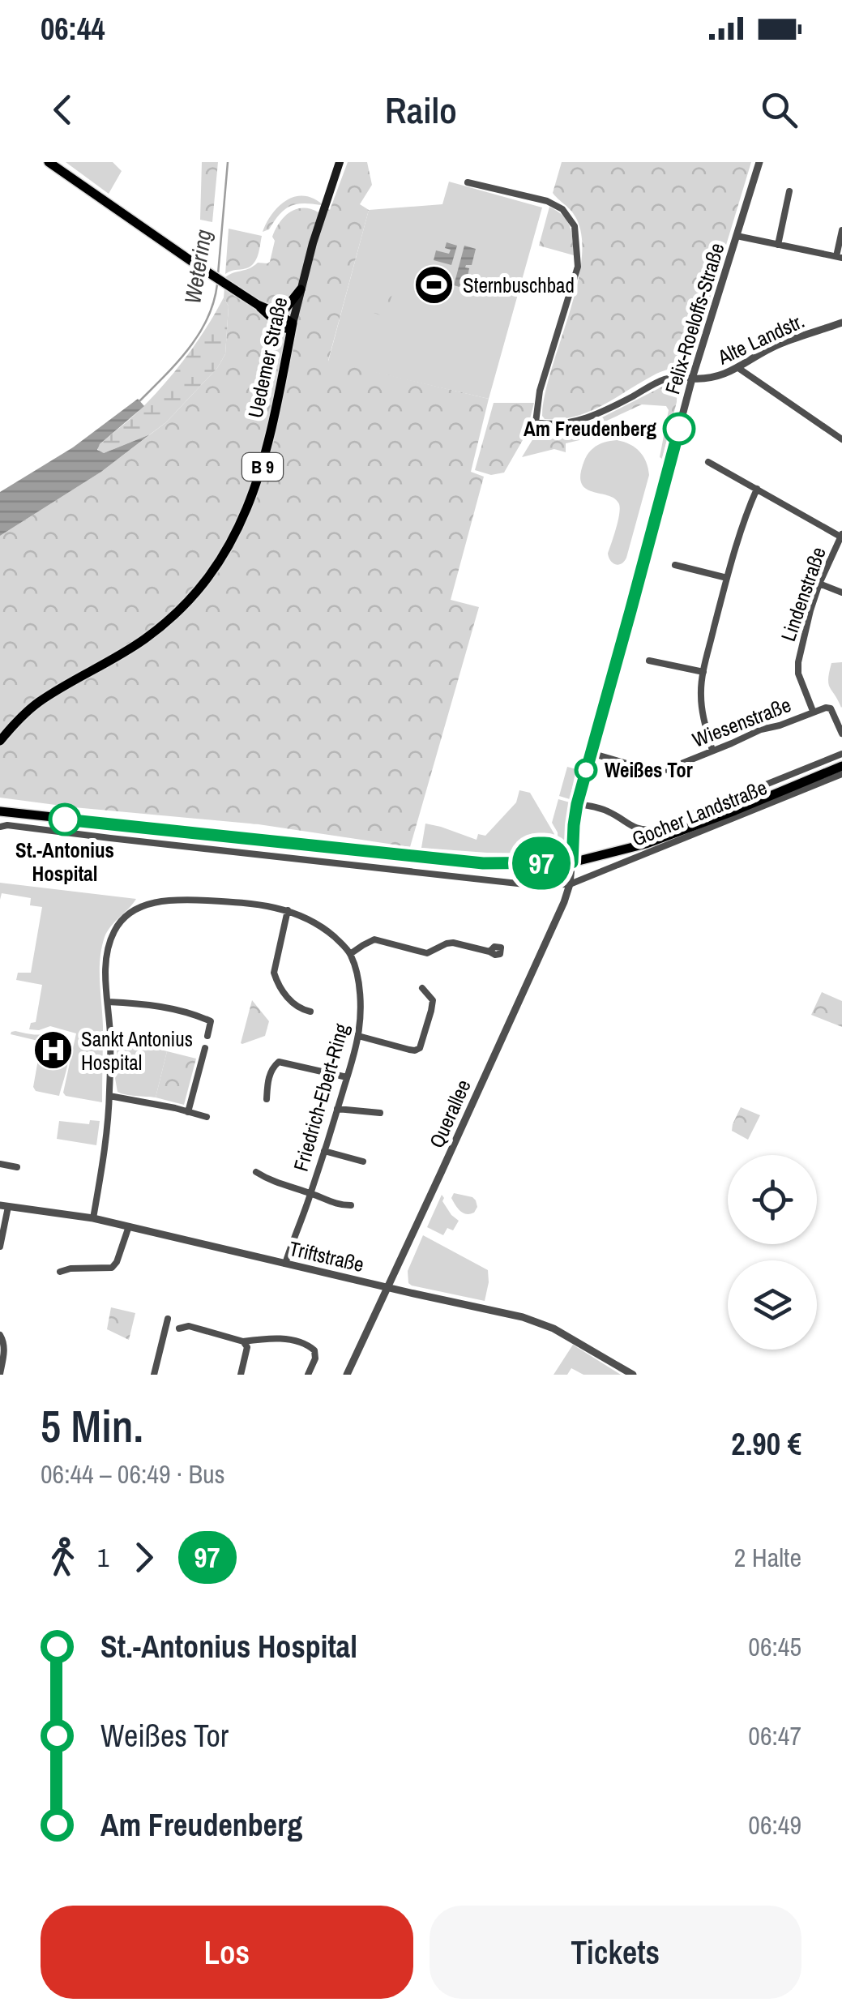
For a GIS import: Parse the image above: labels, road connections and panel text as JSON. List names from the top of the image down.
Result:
{
  "streets": {
    "main road": ["Uedemer Straße", "B 9", "Gocher Landstraße"],
    "street": [
      "Felix-Roeloffs-Straße",
      "Alte Landstr.",
      "Lindenstraße",
      "Wiesenstraße",
      "Friedrich-Ebert-Ring",
      "Querallee",
      "Triftstraße"
    ]
  },
  "crossings": [
    ["Felix-Roeloffs-Straße", "Alte Landstr."],
    ["Felix-Roeloffs-Straße", "Wiesenstraße"],
    ["Felix-Roeloffs-Straße", "Gocher Landstraße"],
    ["Felix-Roeloffs-Straße", "Querallee"],
    ["Lindenstraße", "Wiesenstraße"],
    ["Gocher Landstraße", "Querallee"],
    ["Friedrich-Ebert-Ring", "Triftstraße"],
    ["Querallee", "Triftstraße"]
  ],
  "water": ["Wetering"],
  "places": {
    "sports": ["Sternbuschbad"],
    "other": ["Am Freudenberg", "Weißes Tor", "St.-Antonius Hospital"],
    "hospital": ["Sankt Antonius Hospital"]
  },
  "lines": ["bus line 97"],
  "page": {
    "status": "06:44",
    "header": "Railo",
    "on_map": "97",
    "heading": ["5 Min.", "06:44 – 06:49 · Bus", "2.90 €"],
    "legs": ["1", "97", "2 Halte"],
    "list": [
      {
        "name": "St.-Antonius Hospital",
        "value": "06:45"
      },
      {
        "name": "Weißes Tor",
        "value": "06:47"
      },
      {
        "name": "Am Freudenberg",
        "value": "06:49"
      }
    ],
    "buttons": ["Los", "Tickets"]
  }
}
